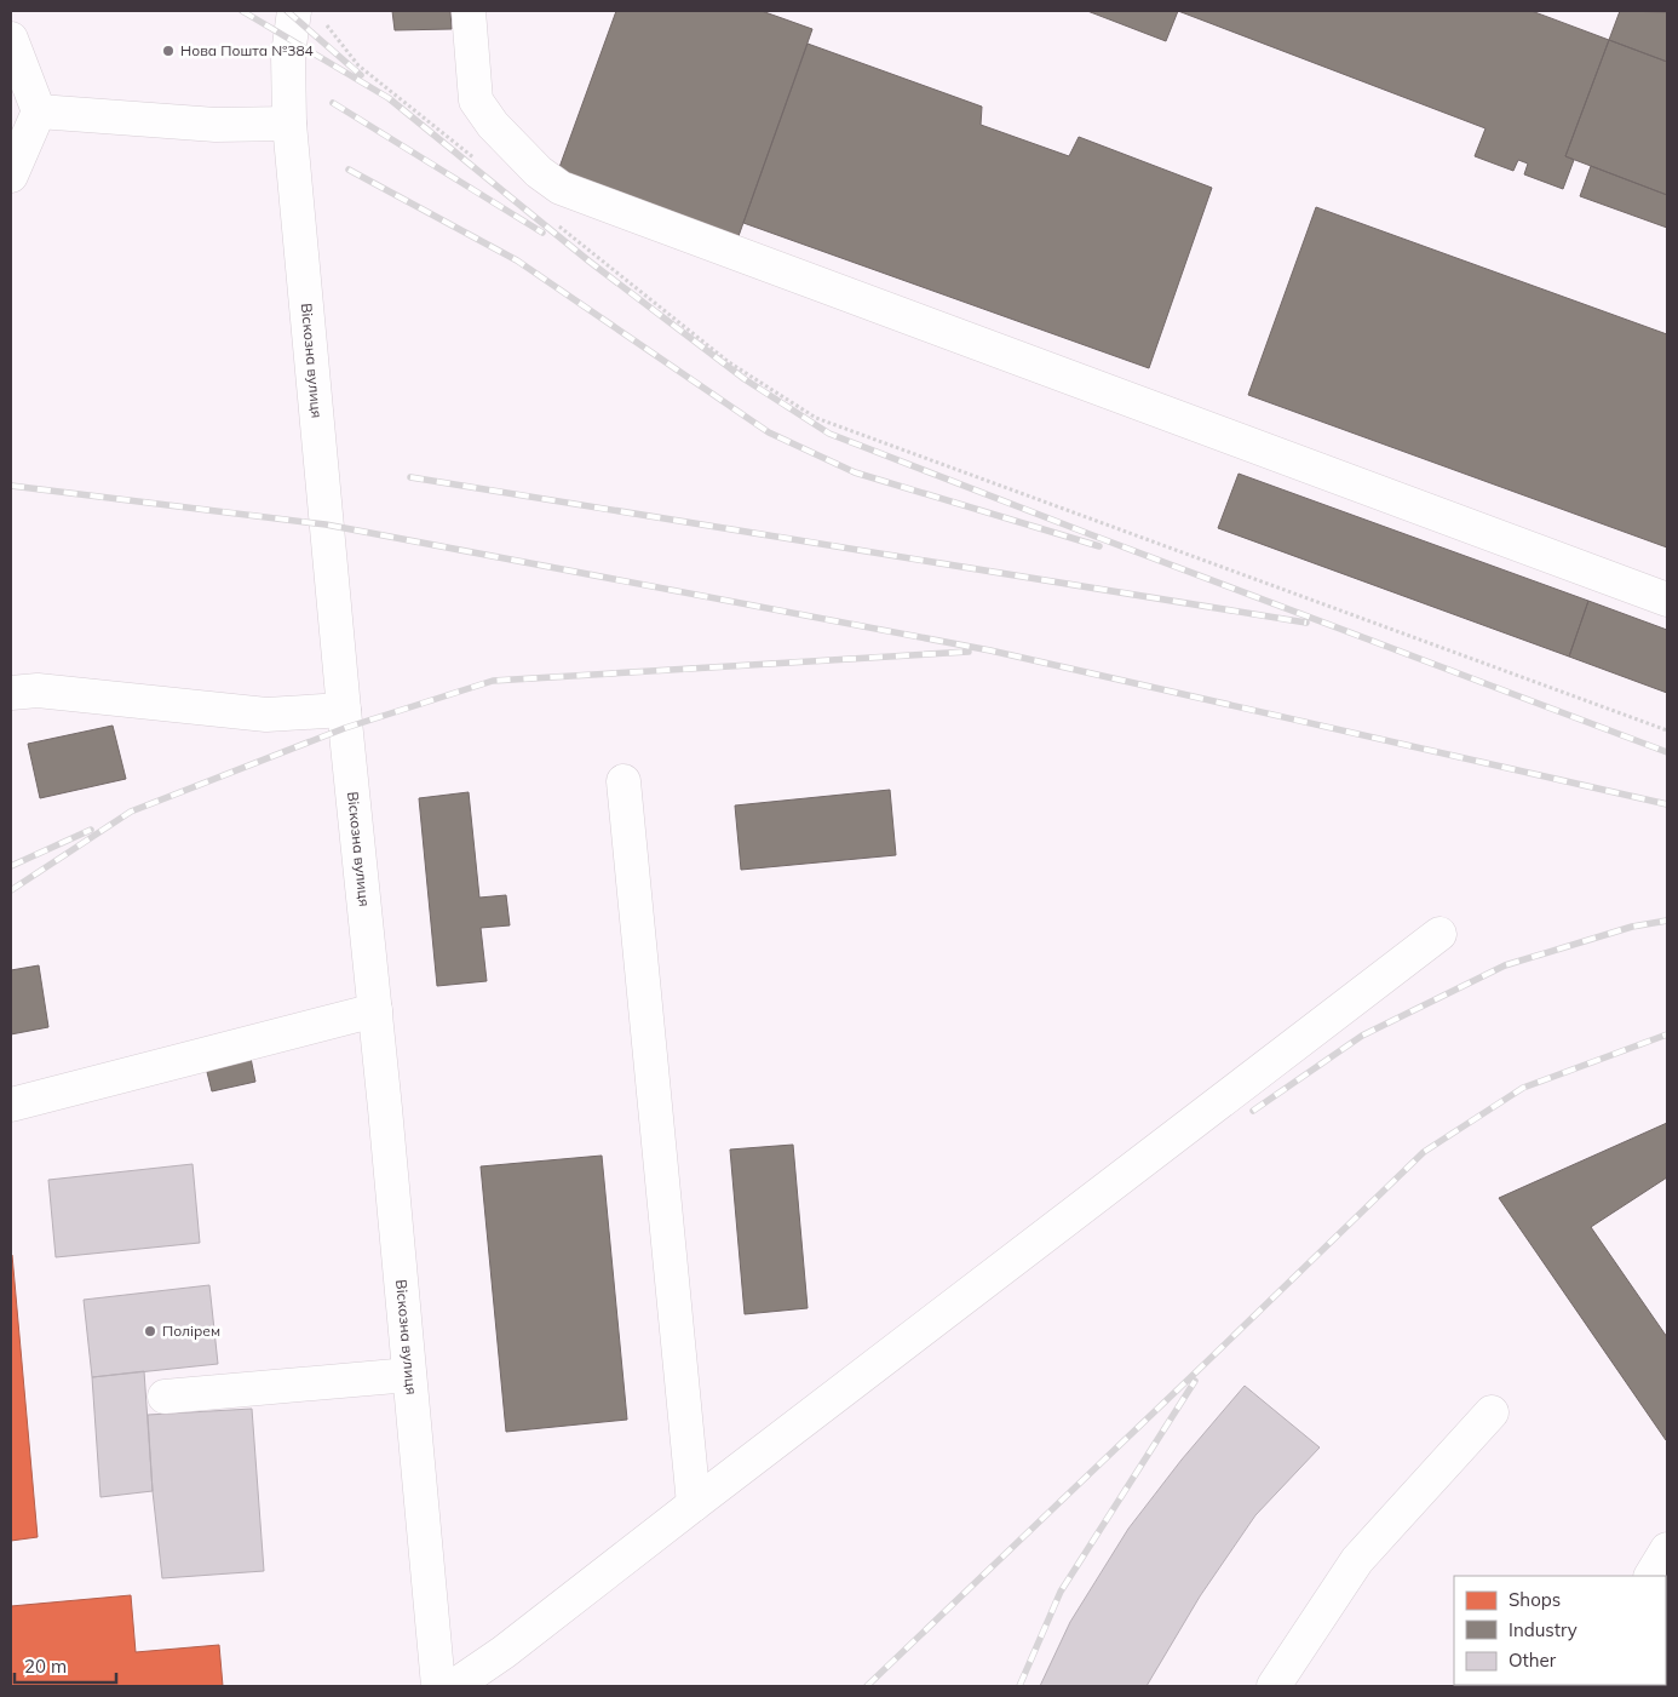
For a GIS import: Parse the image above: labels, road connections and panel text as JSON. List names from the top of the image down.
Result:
{
  "streets": {
    "street": ["Віскозна вулиця"]
  },
  "places": ["Нова Пошта №384", "Полірем"],
  "legend": ["Shops", "Industry", "Other"],
  "scale_bar": "20 m"
}
